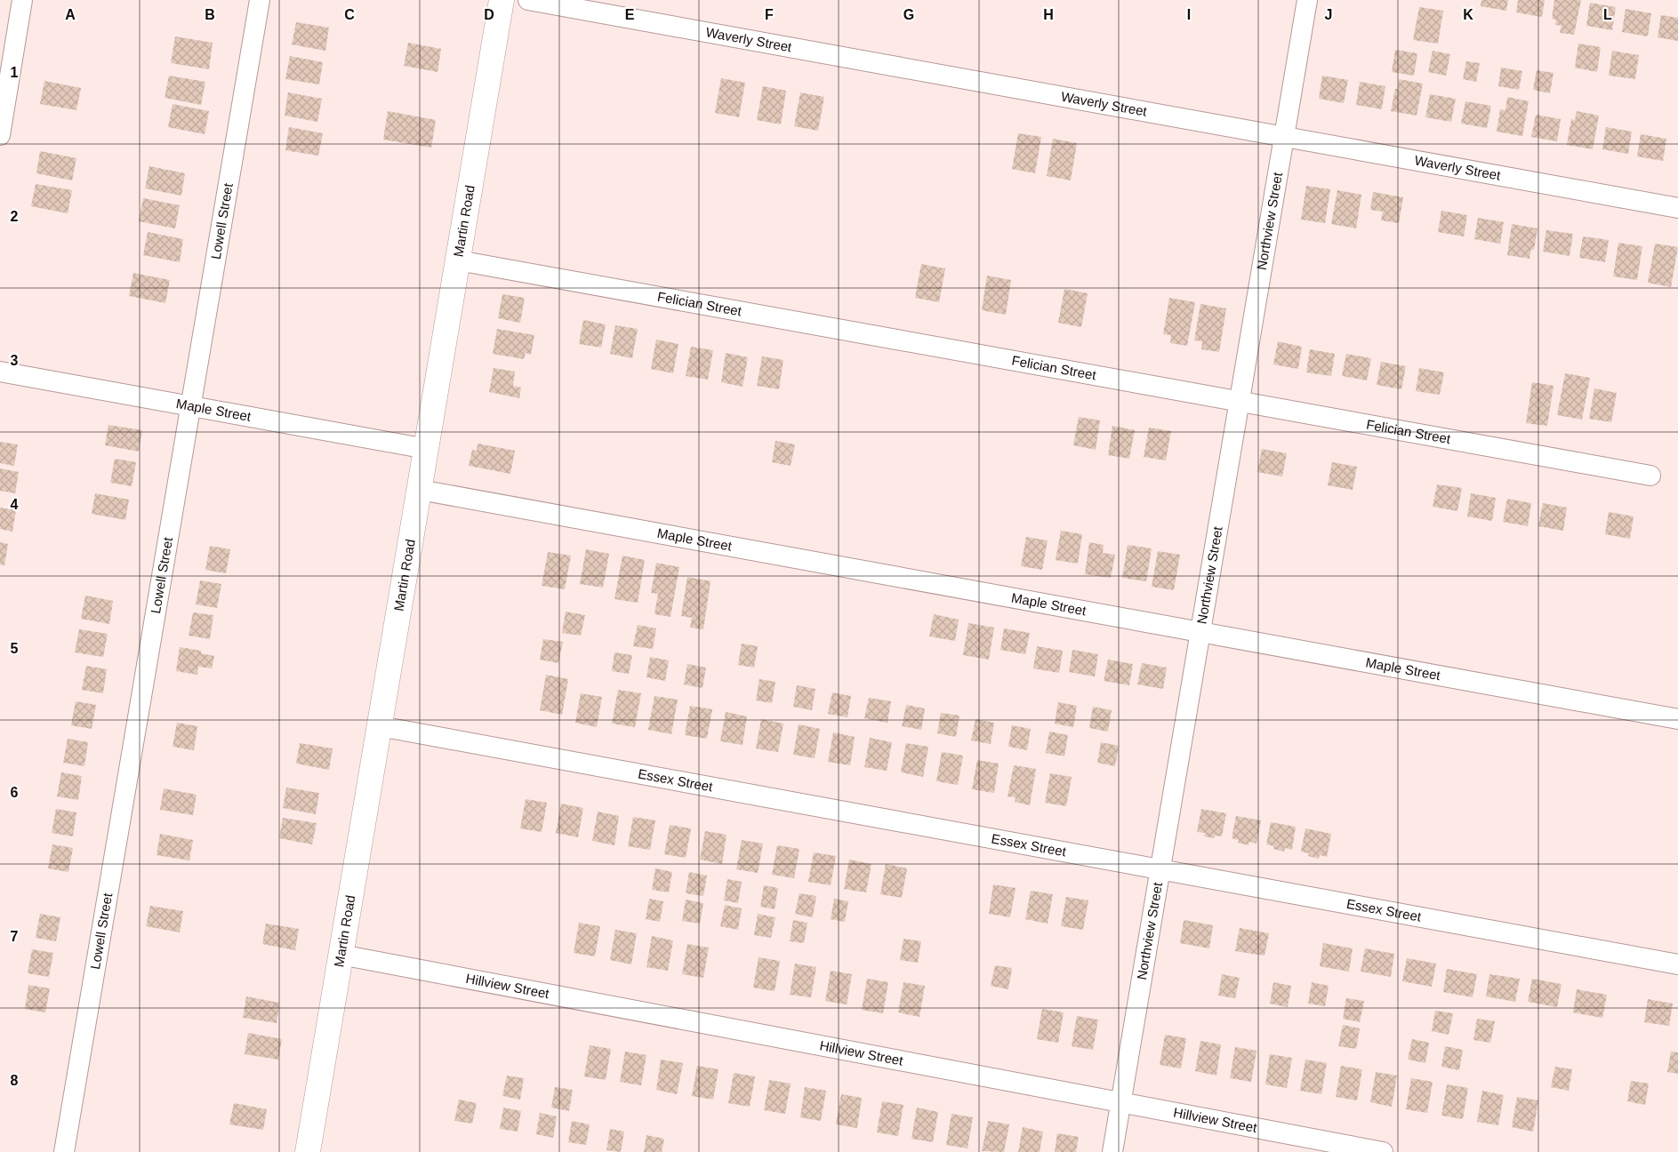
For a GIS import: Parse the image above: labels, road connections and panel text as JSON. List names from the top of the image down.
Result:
{
  "streets": {
    "street": [
      "Waverly Street",
      "Lowell Street",
      "Martin Road",
      "Northview Street",
      "Felician Street",
      "Maple Street",
      "Essex Street",
      "Hillview Street"
    ]
  },
  "crossings": [
    ["Waverly Street", "Northview Street"],
    ["Lowell Street", "Maple Street"],
    ["Martin Road", "Felician Street"],
    ["Martin Road", "Maple Street"],
    ["Martin Road", "Essex Street"],
    ["Martin Road", "Hillview Street"],
    ["Northview Street", "Felician Street"],
    ["Northview Street", "Maple Street"],
    ["Northview Street", "Essex Street"],
    ["Northview Street", "Hillview Street"]
  ],
  "grid": {
    "columns": [
      "A",
      "B",
      "C",
      "D",
      "E",
      "F",
      "G",
      "H",
      "I",
      "J",
      "K",
      "L"
    ],
    "rows": [
      "1",
      "2",
      "3",
      "4",
      "5",
      "6",
      "7",
      "8"
    ]
  }
}
